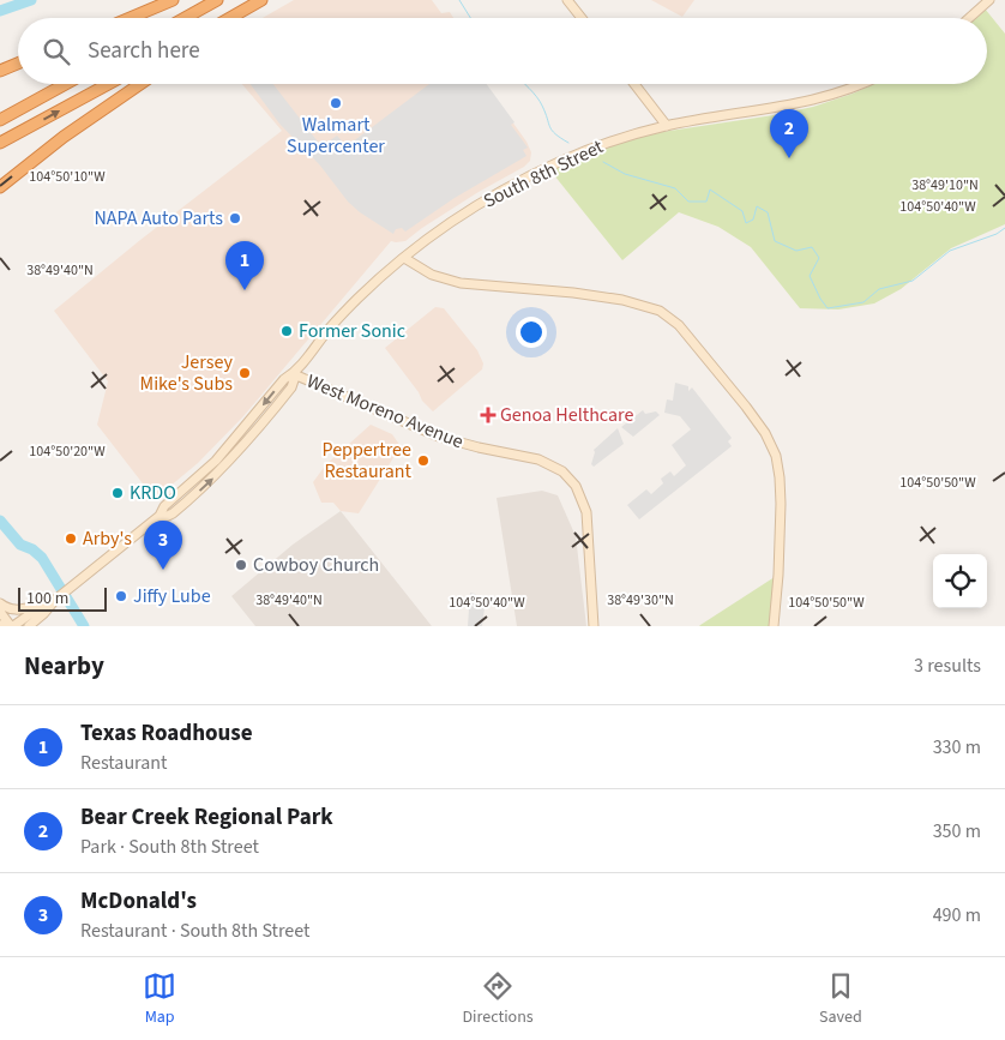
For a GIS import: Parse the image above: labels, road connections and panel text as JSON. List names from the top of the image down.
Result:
{
  "streets": {
    "main road": ["South 8th Street", "West Moreno Avenue"]
  },
  "crossings": [
    ["South 8th Street", "West Moreno Avenue"]
  ],
  "places": {
    "other": [
      "Walmart Supercenter",
      "NAPA Auto Parts",
      "Former Sonic",
      "Jersey Mike's Subs",
      "Peppertree Restaurant",
      "KRDO",
      "Arby's",
      "Cowboy Church",
      "Jiffy Lube"
    ],
    "health": ["Genoa Helthcare"]
  },
  "scale_bar": "100 m",
  "page": {
    "search": "Search here",
    "pins": ["2", "1", "3"],
    "scale": "100 m",
    "heading": ["Nearby", "3 results"],
    "list": [
      {
        "mark": "1",
        "name": "Texas Roadhouse",
        "note": "Restaurant",
        "value": "330 m"
      },
      {
        "mark": "2",
        "name": "Bear Creek Regional Park",
        "note": "Park · South 8th Street",
        "value": "350 m"
      },
      {
        "mark": "3",
        "name": "McDonald's",
        "note": "Restaurant · South 8th Street",
        "value": "490 m"
      }
    ],
    "nav": ["Map", "Directions", "Saved"]
  },
  "coordinates": [
    "104°50'10\"W",
    "38°49'10\"N",
    "104°50'40\"W",
    "38°49'40\"N",
    "104°50'20\"W",
    "104°50'50\"W",
    "38°49'30\"N"
  ]
}
